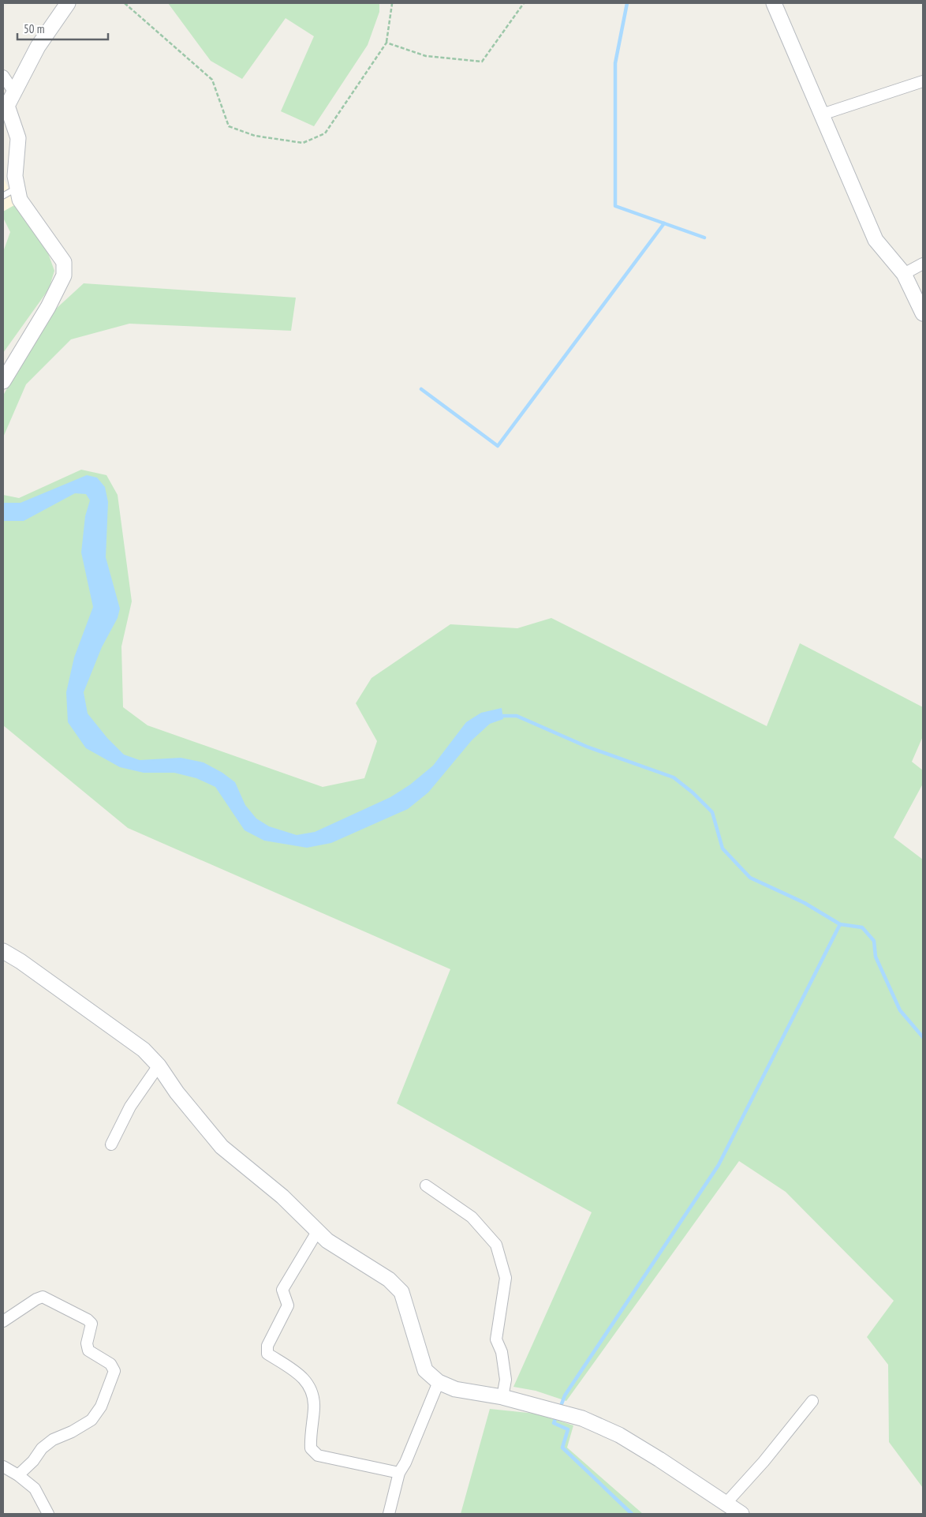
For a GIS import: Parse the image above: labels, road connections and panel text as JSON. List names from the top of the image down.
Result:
{
  "scale_bar": "50 m"
}
